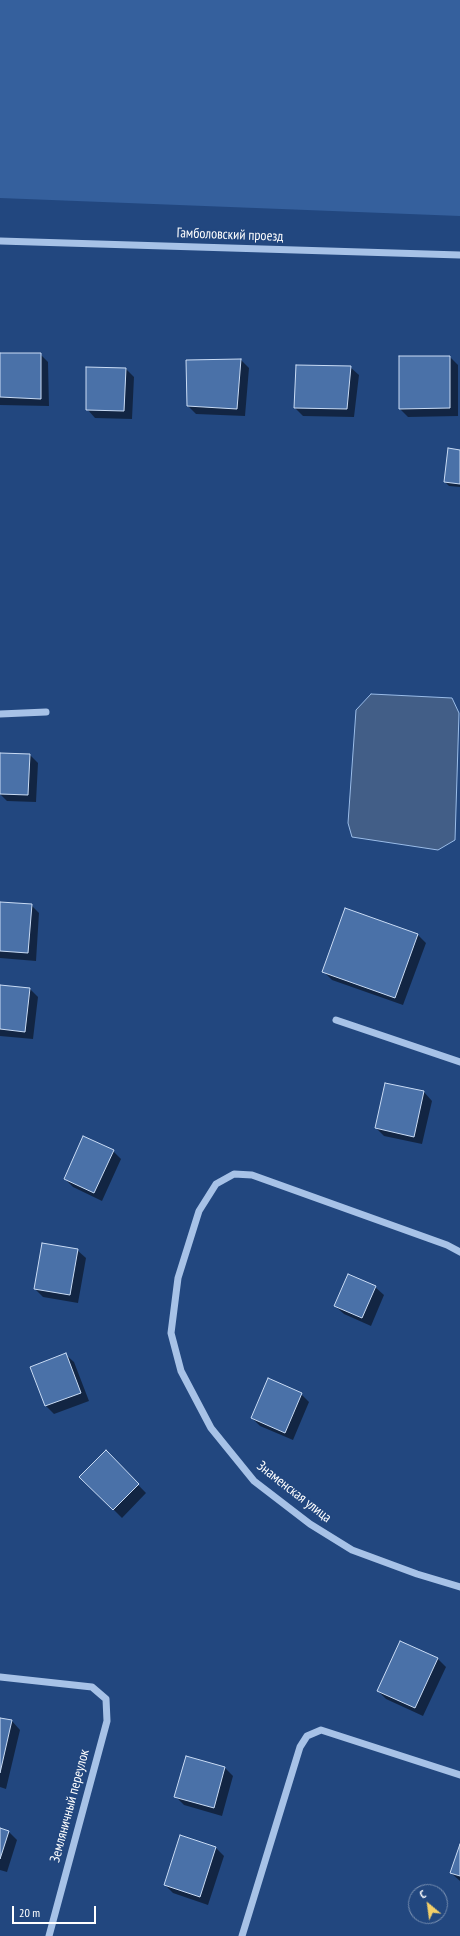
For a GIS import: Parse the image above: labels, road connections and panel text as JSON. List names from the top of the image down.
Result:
{
  "streets": {
    "street": ["Гамболовский проезд", "Знаменская улица", "Земляничный переулок"]
  },
  "scale_bar": "20 m",
  "north": "top left"
}
